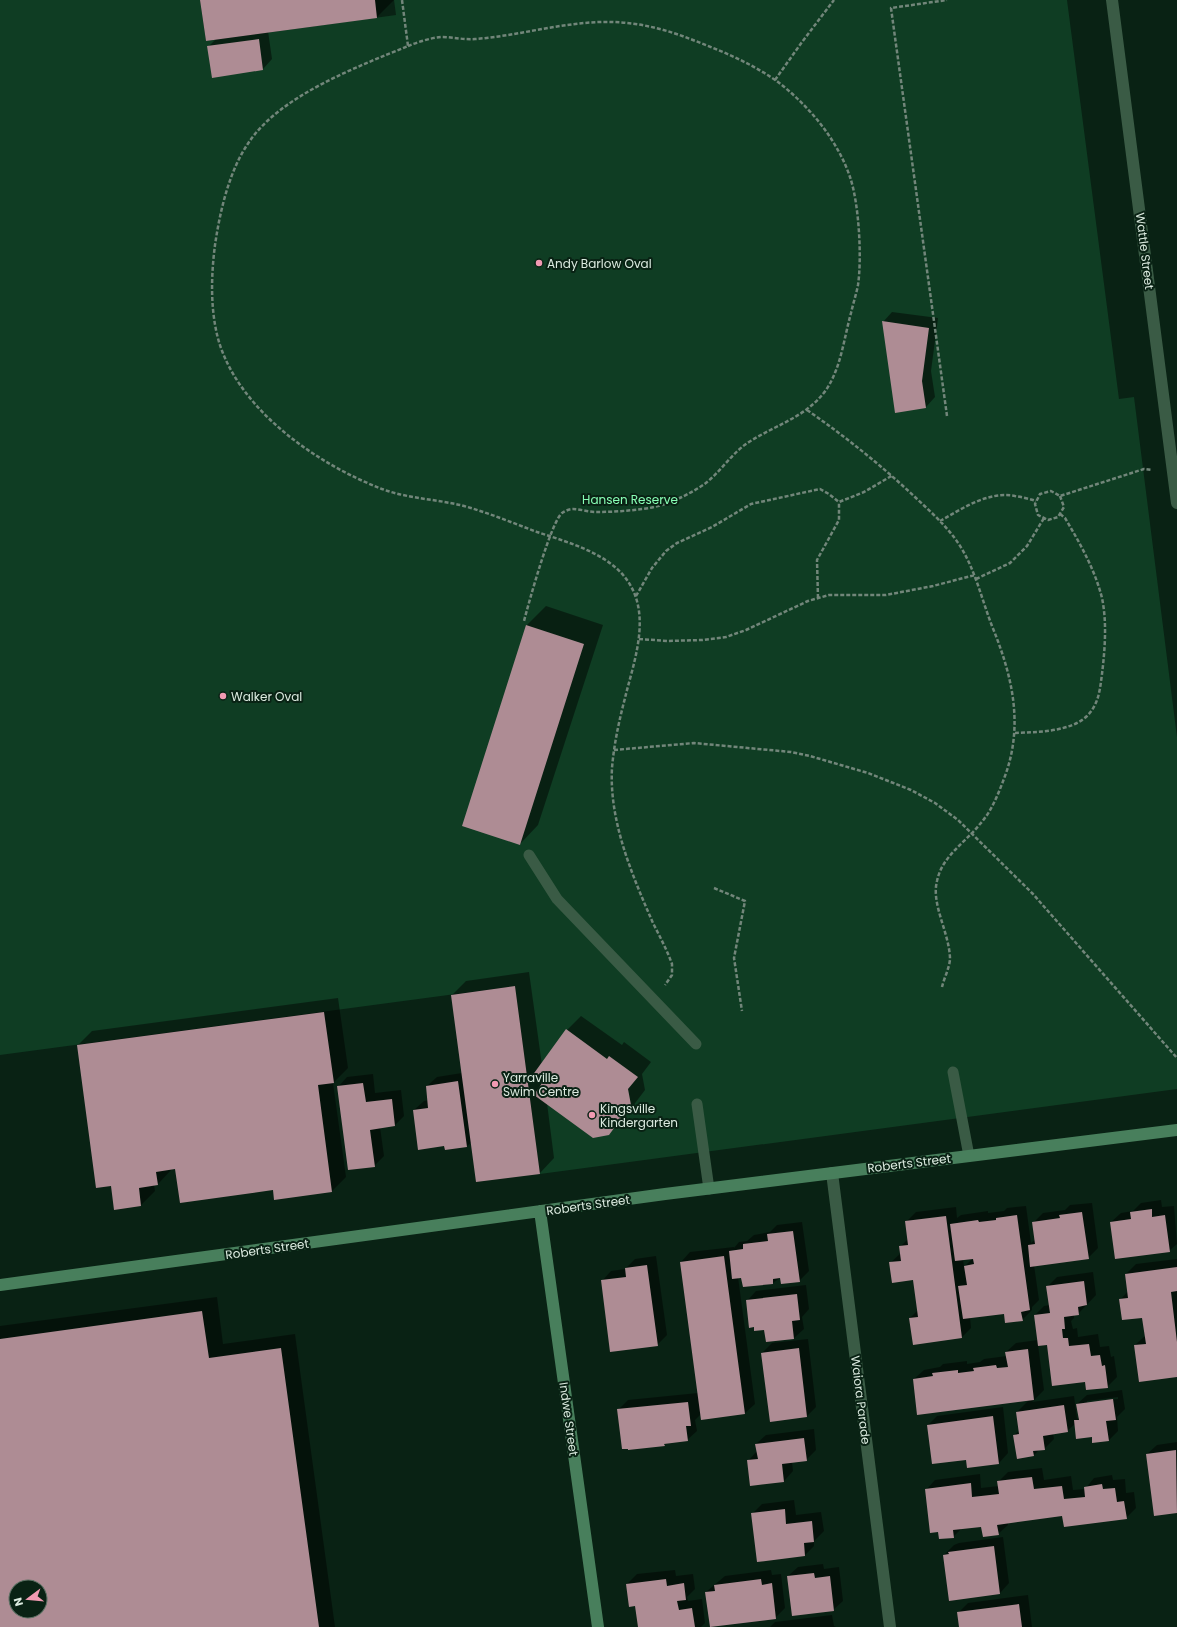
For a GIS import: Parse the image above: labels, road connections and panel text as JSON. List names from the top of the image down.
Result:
{
  "streets": {
    "street": [
      "Wattle Street",
      "Roberts Street",
      "Waiora Parade",
      "Indwe Street"
    ]
  },
  "crossings": [
    ["Roberts Street", "Waiora Parade"],
    ["Roberts Street", "Indwe Street"]
  ],
  "parks": ["Hansen Reserve"],
  "places": [
    "Andy Barlow Oval",
    "Walker Oval",
    "Yarraville Swim Centre",
    "Kingsville Kindergarten"
  ],
  "north": "left"
}
